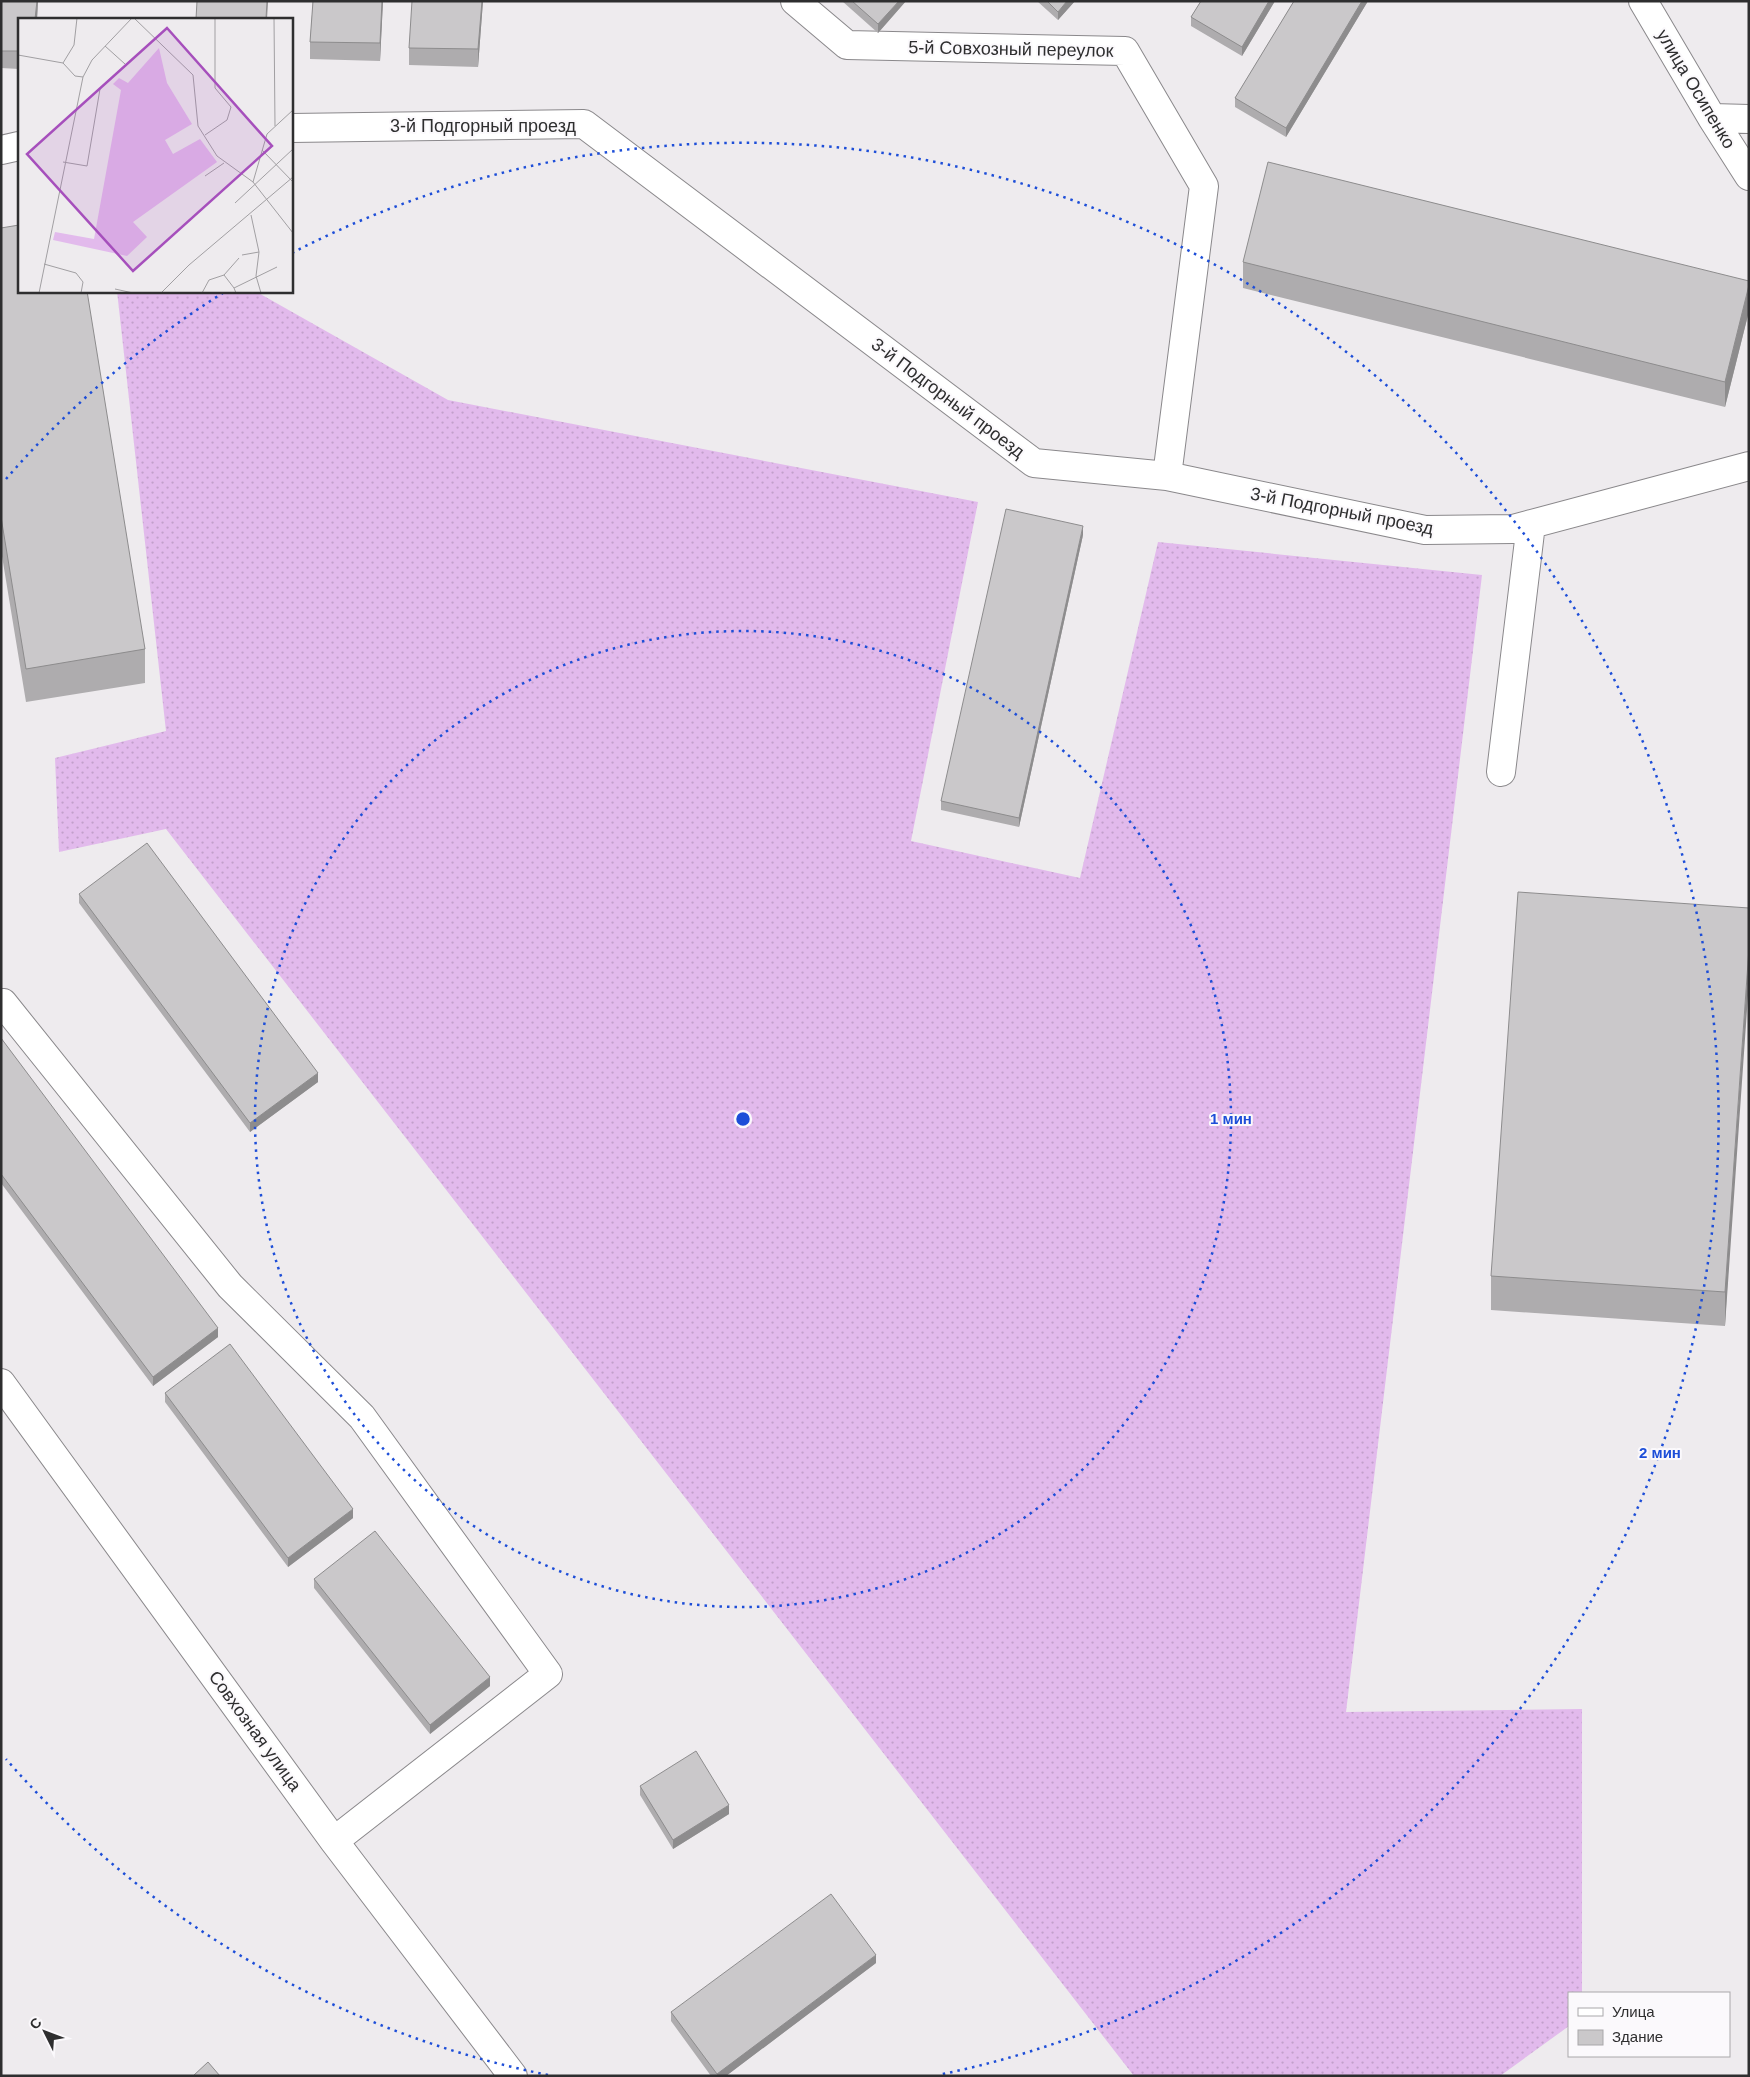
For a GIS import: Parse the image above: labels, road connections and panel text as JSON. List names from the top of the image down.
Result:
{
  "streets": {
    "street": [
      "5-й Совхозный переулок",
      "улица Осипенко",
      "3-й Подгорный проезд",
      "Совхозная улица"
    ]
  },
  "crossings": [
    ["5-й Совхозный переулок", "3-й Подгорный проезд"]
  ],
  "legend": ["Улица", "Здание"],
  "north": "top left",
  "rings": ["1 мин", "2 мин"]
}
